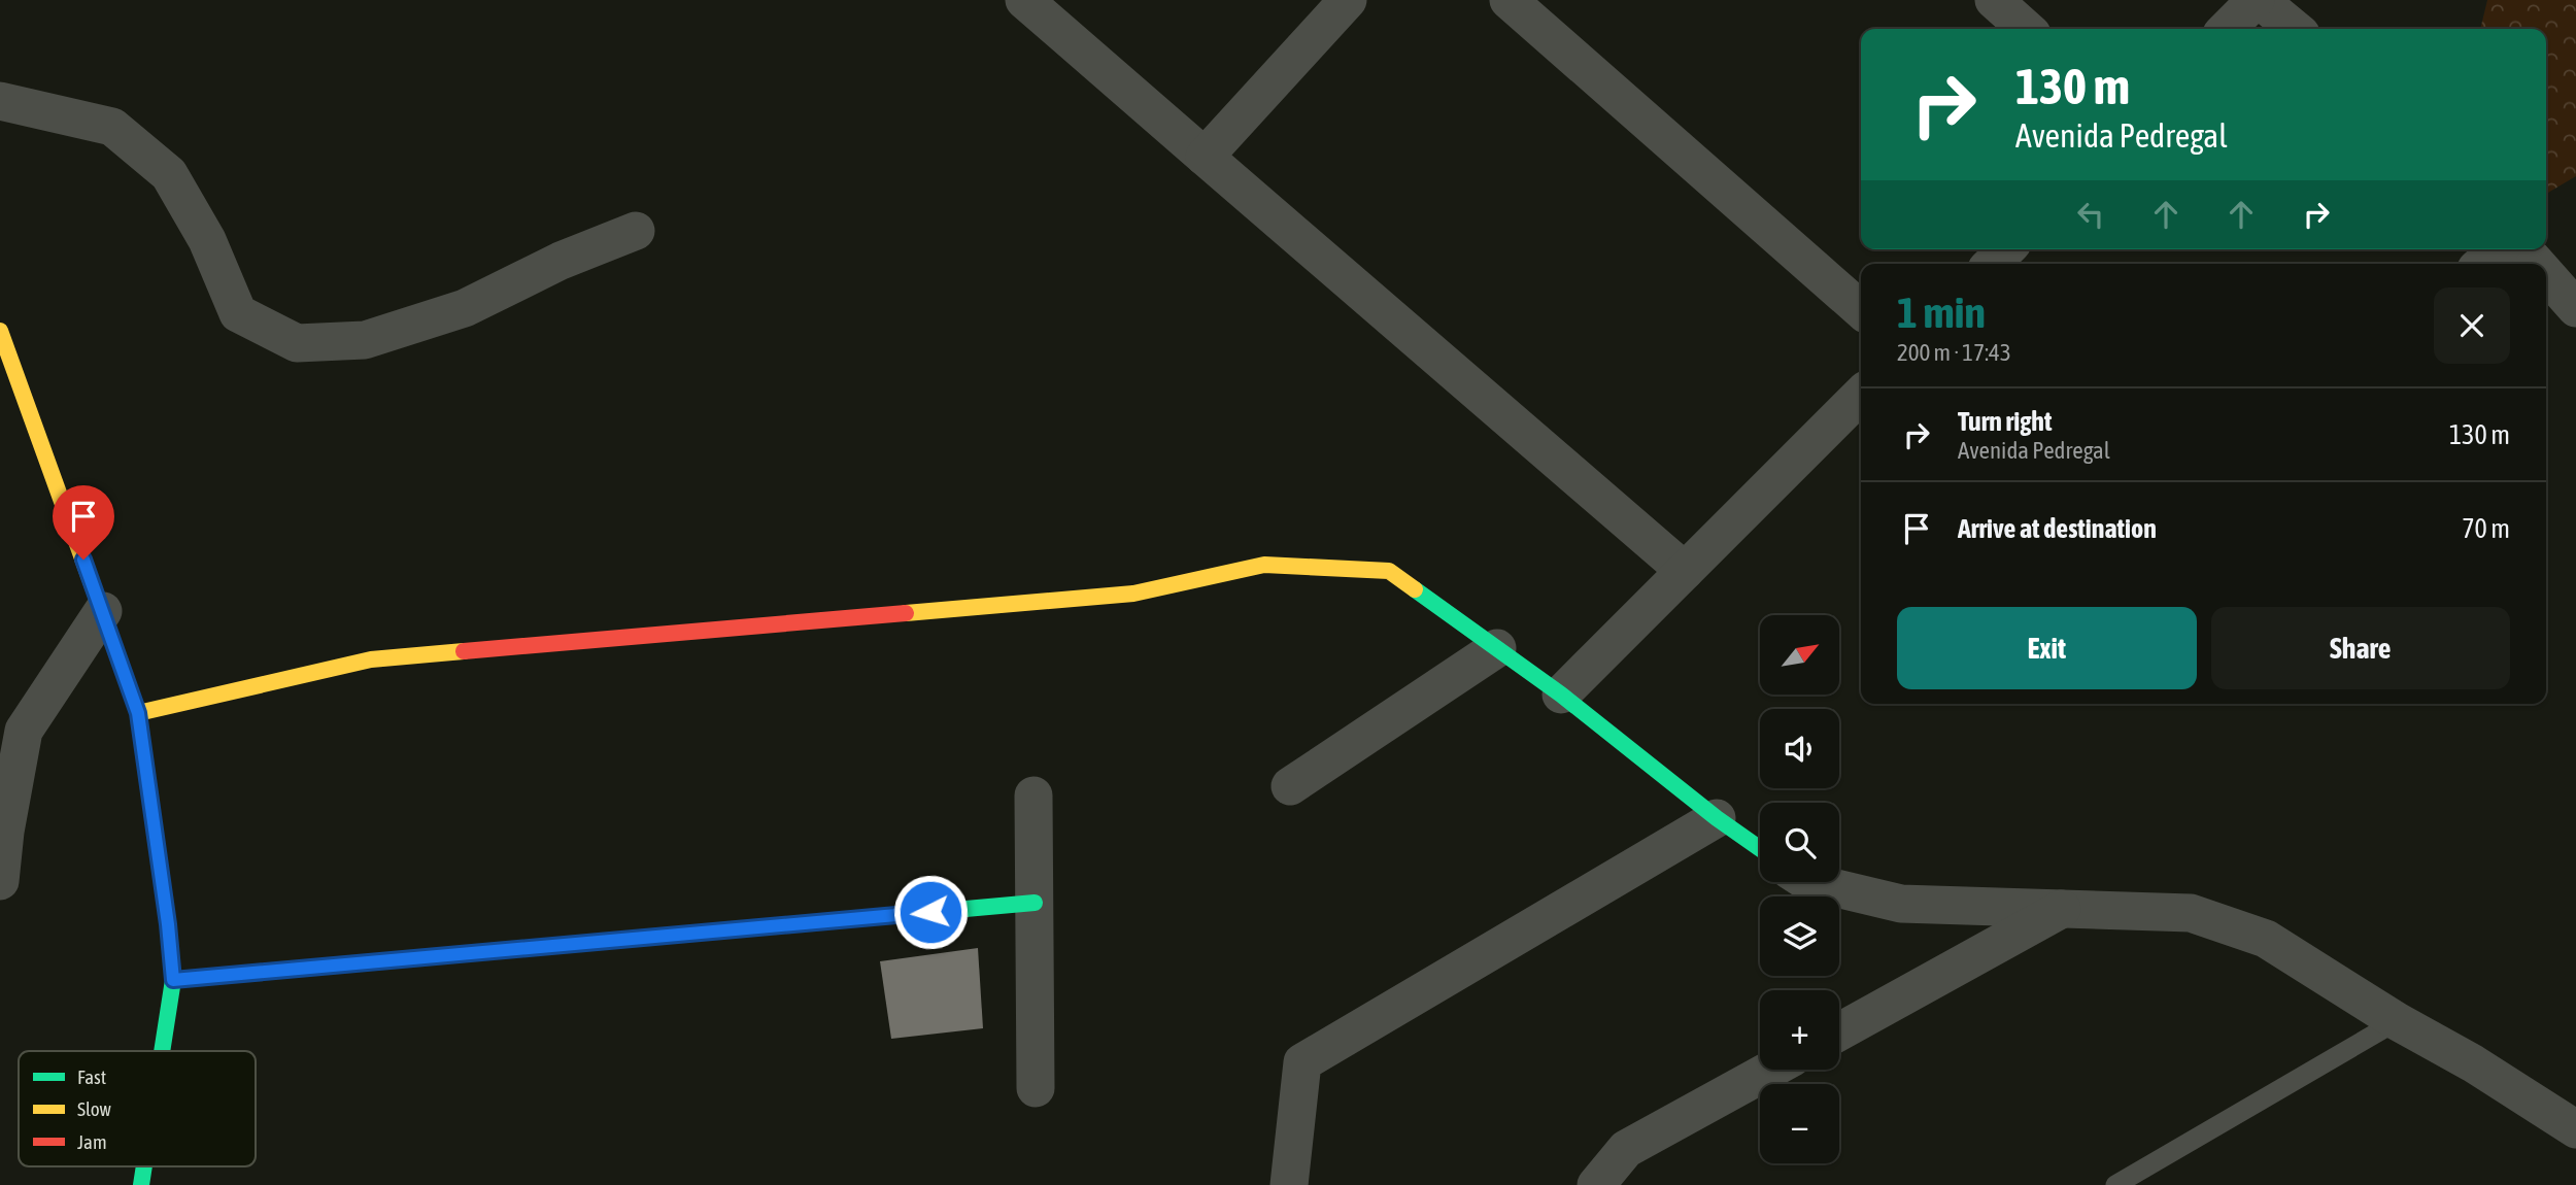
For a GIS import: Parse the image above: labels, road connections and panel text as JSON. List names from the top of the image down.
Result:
{
  "legend": ["Fast", "Slow", "Jam"],
  "north": "top right",
  "page": {
    "turn": ["130 m", "Avenida Pedregal"],
    "heading": ["1 min", "200 m · 17:43"],
    "list": [
      {
        "name": "Turn right",
        "note": "Avenida Pedregal",
        "value": "130 m"
      },
      {
        "name": "Arrive at destination",
        "value": "70 m"
      }
    ],
    "buttons": ["Exit", "Share"],
    "map_buttons": ["+", "−"]
  }
}
